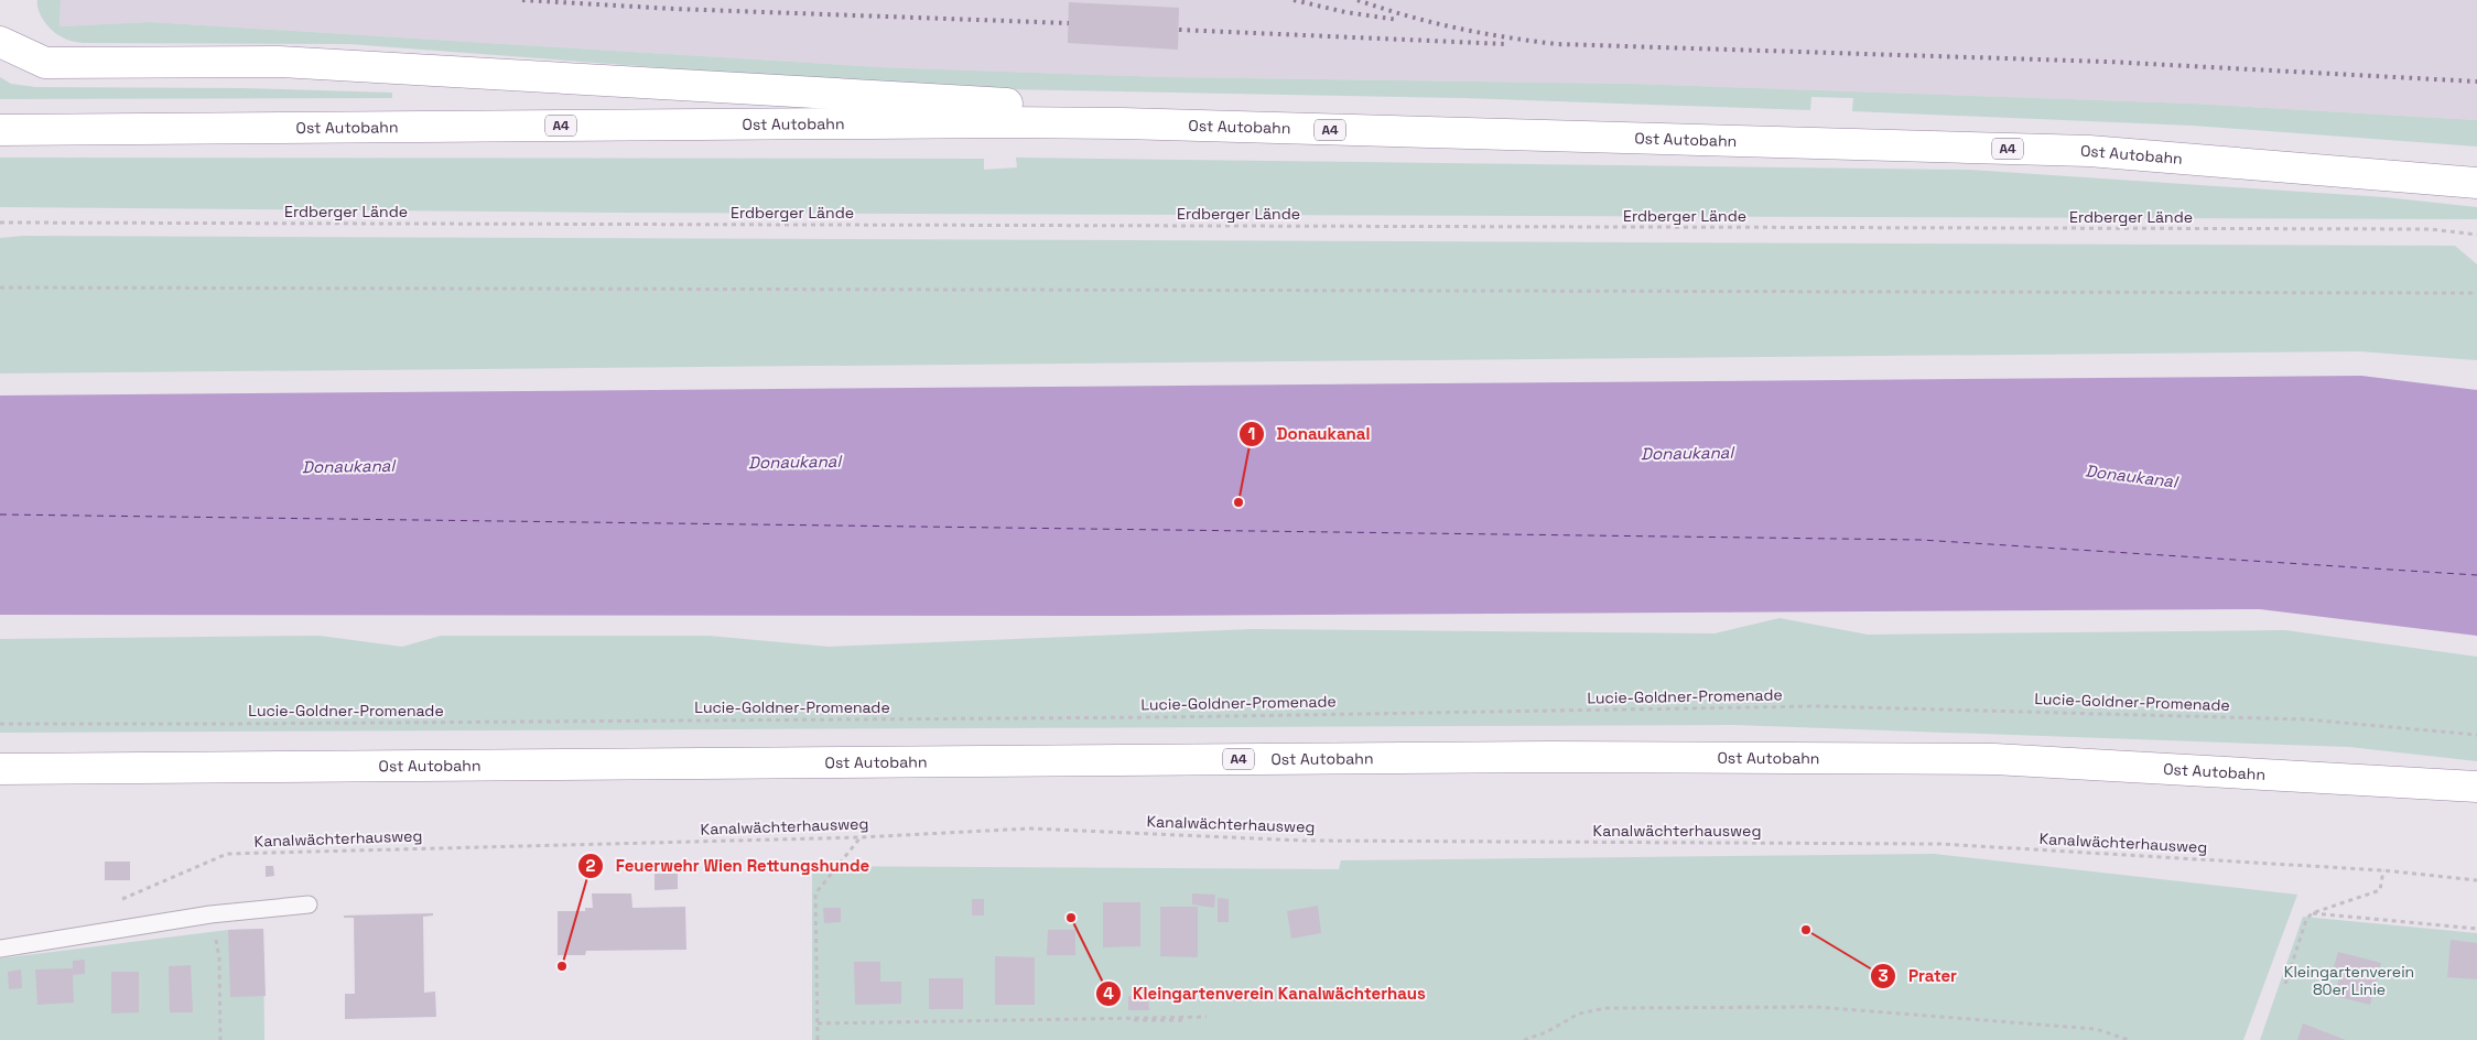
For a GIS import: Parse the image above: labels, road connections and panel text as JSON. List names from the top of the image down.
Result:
{
  "streets": {
    "highway": ["Ost Autobahn", "A4"],
    "path": ["Erdberger Lände", "Lucie-Goldner-Promenade", "Kanalwächterhausweg"]
  },
  "water": ["Donaukanal"],
  "parks": ["Kleingartenverein 80er Linie"],
  "places": [
    "Donaukanal",
    "Kleingartenverein Kanalwächterhaus",
    "Prater",
    "Feuerwehr Wien Rettungshunde"
  ]
}
